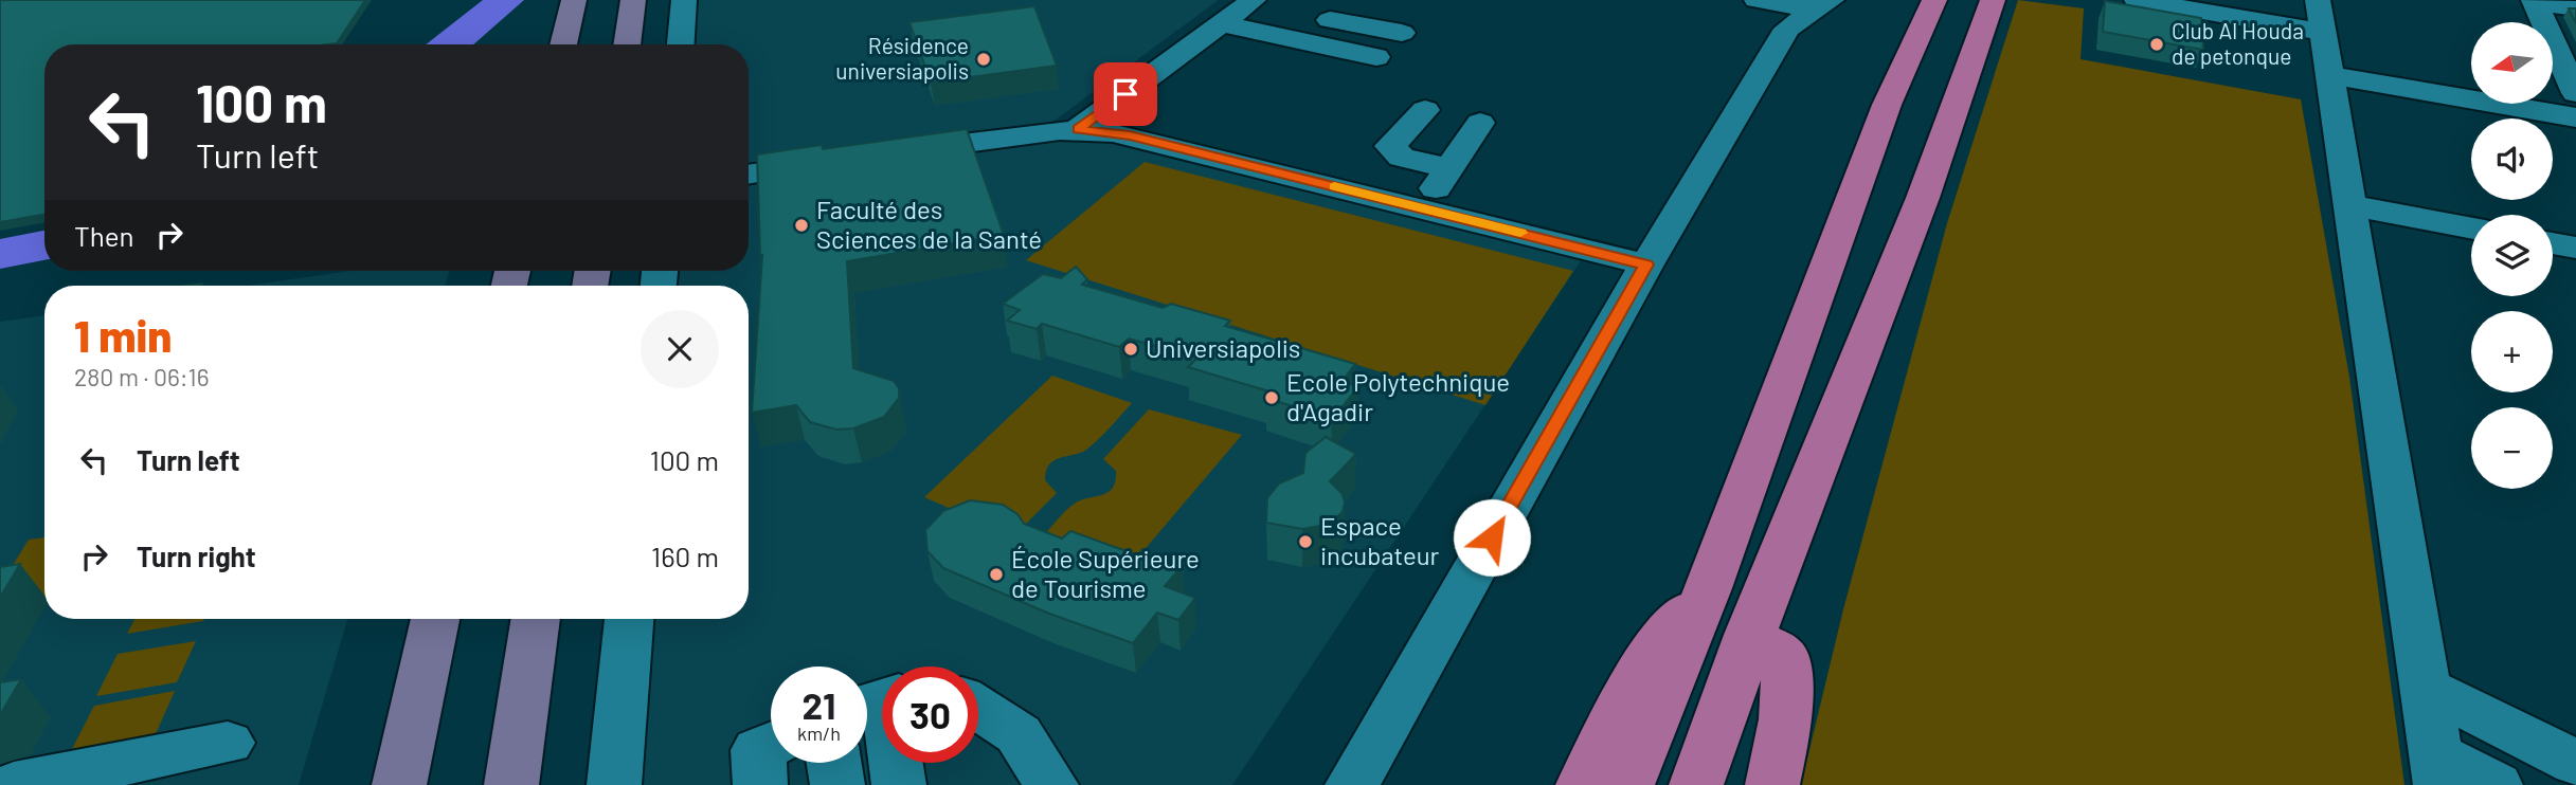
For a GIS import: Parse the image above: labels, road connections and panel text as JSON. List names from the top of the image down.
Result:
{
  "places": [
    "Club Al Houda de petonque",
    "Résidence universiapolis",
    "Faculté des Sciences de la Santé",
    "Universiapolis",
    "Ecole Polytechnique d'Agadir",
    "Espace incubateur",
    "École Supérieure de Tourisme"
  ],
  "north": "left",
  "page": {
    "map_buttons": ["+", "−"],
    "turn": ["100 m", "Turn left"],
    "then": "Then",
    "heading": ["1 min", "280 m · 06:16"],
    "list": [
      {
        "name": "Turn left",
        "value": "100 m"
      },
      {
        "name": "Turn right",
        "value": "160 m"
      }
    ],
    "speed": "21 km/h",
    "limit": "30"
  }
}
